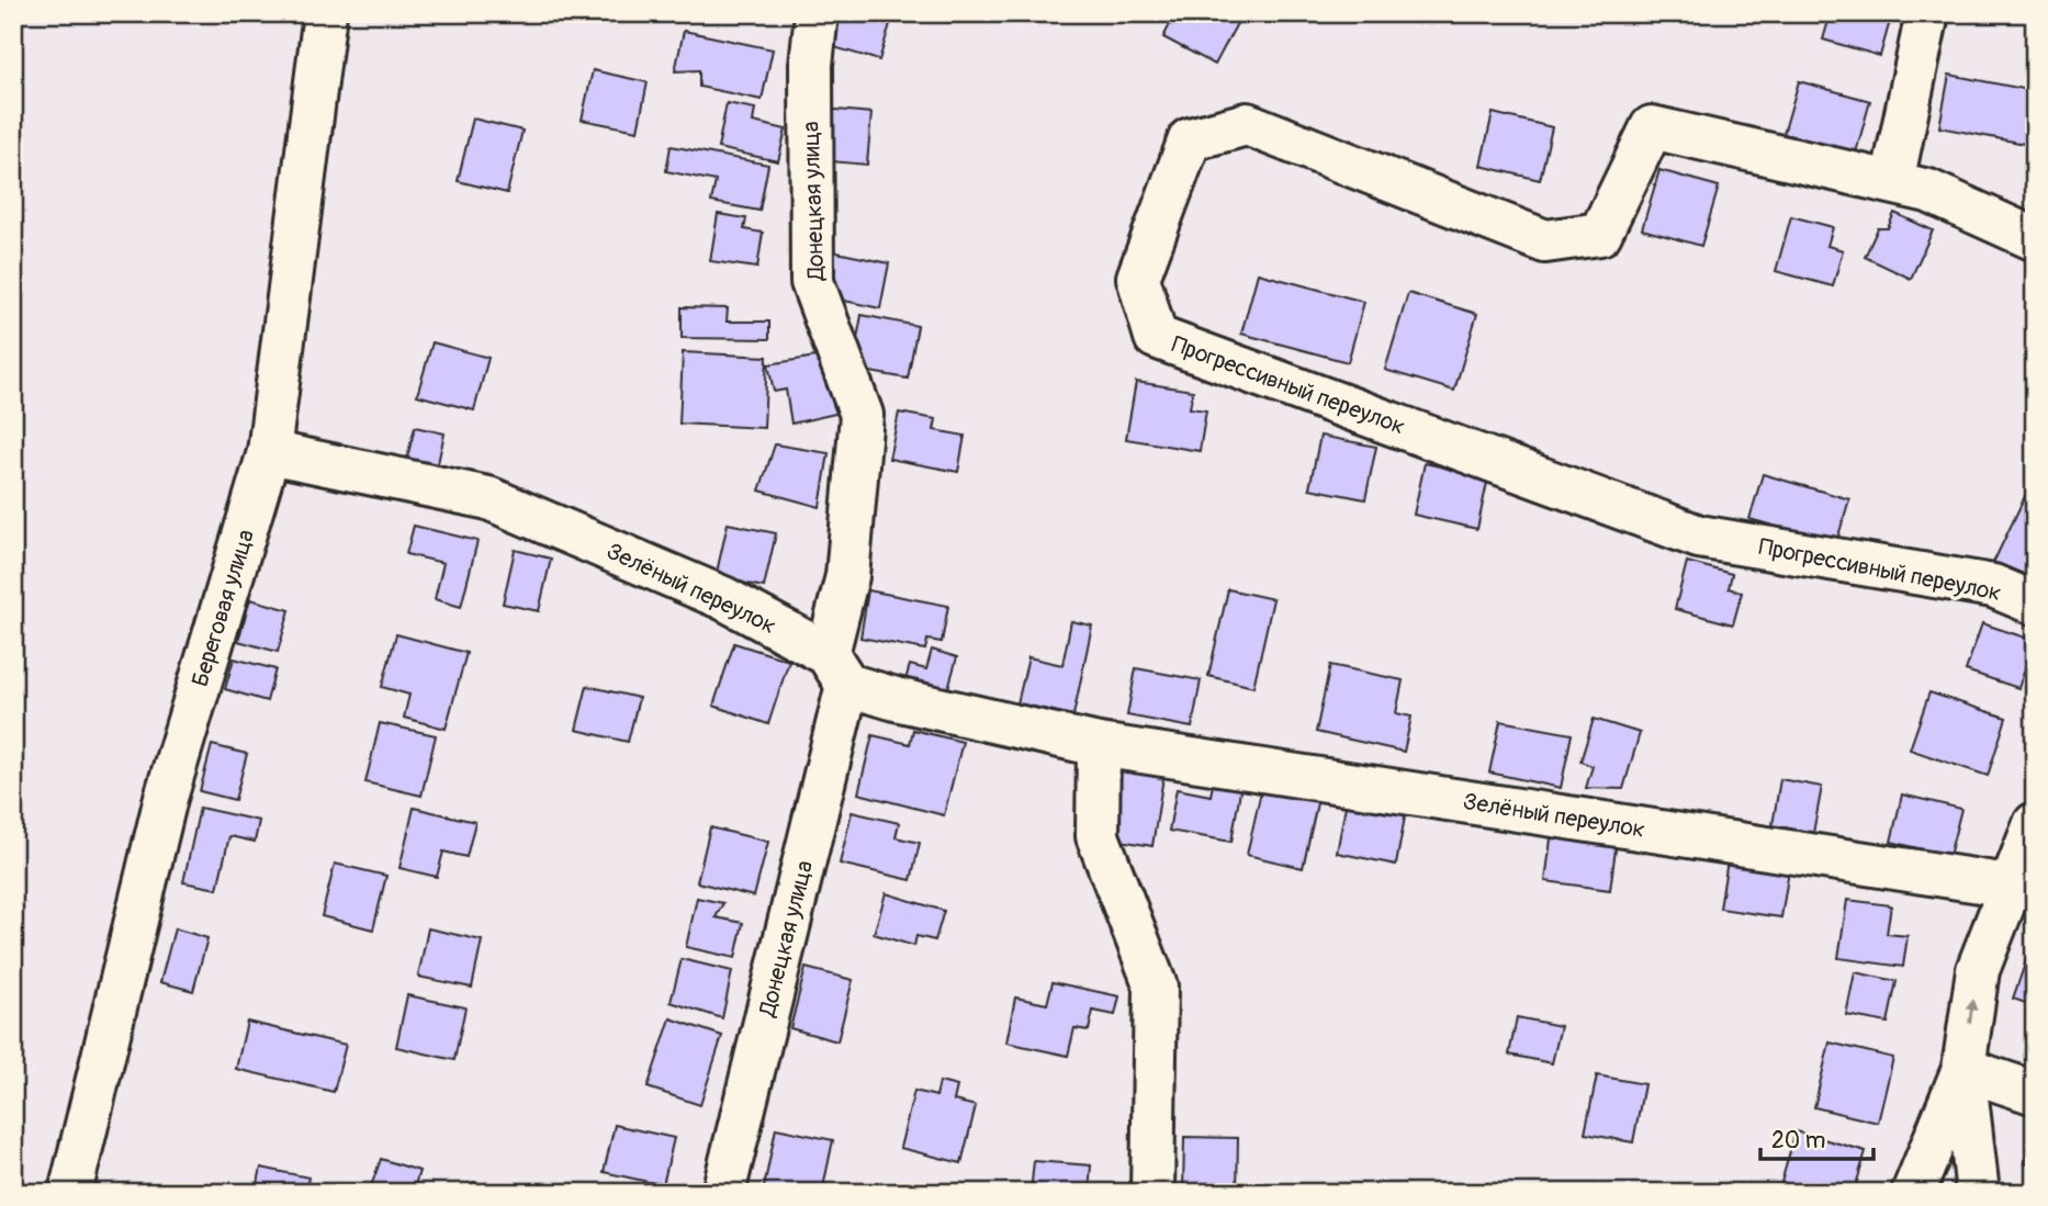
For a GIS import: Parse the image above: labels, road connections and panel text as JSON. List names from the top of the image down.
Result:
{
  "streets": {
    "street": [
      "Донецкая улица",
      "Прогрессивный переулок",
      "Зелёный переулок",
      "Береговая улица"
    ]
  },
  "crossings": [
    ["Донецкая улица", "Зелёный переулок"],
    ["Зелёный переулок", "Береговая улица"]
  ],
  "scale_bar": "20 m"
}
